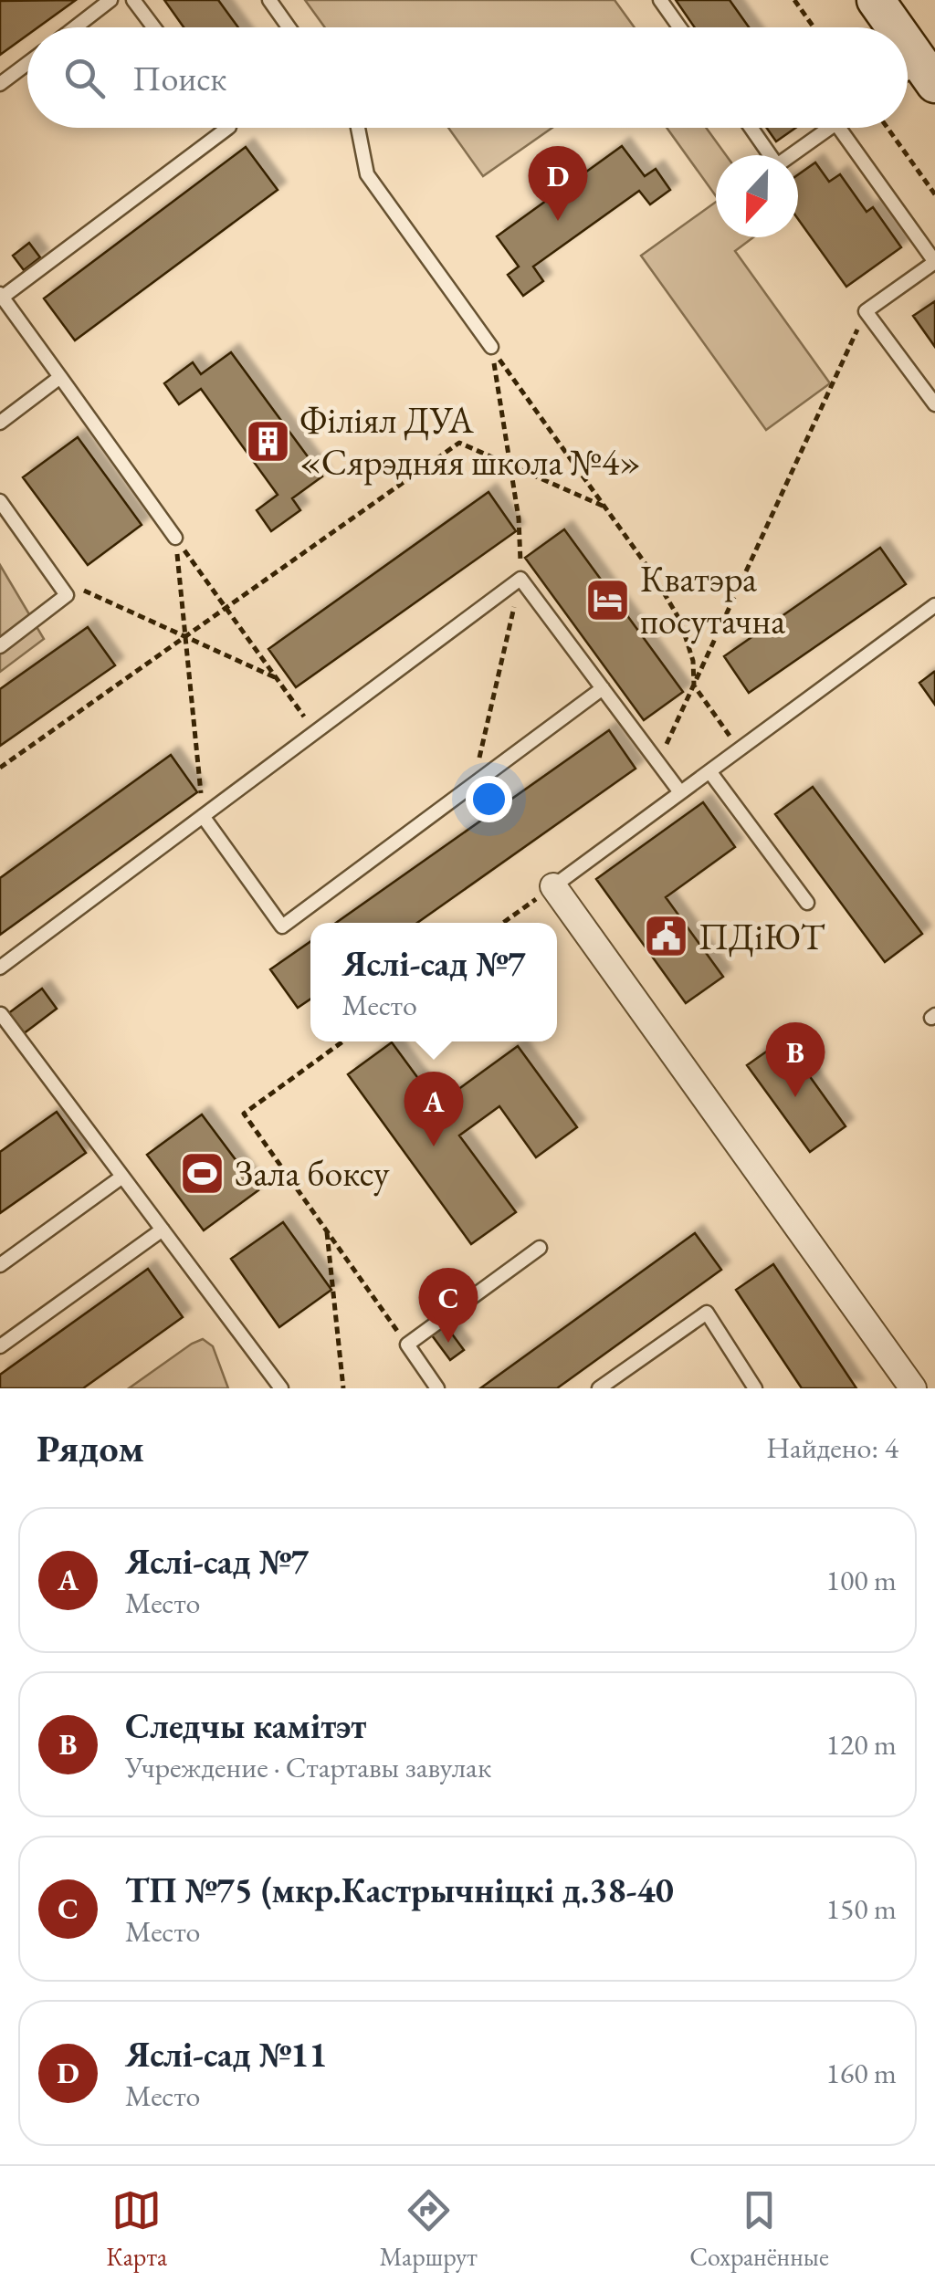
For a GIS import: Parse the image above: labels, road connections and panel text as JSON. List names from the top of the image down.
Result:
{
  "places": {
    "building": ["Філіял ДУА «Сярэдняя школа №4»"],
    "hotel": ["Кватэра посутачна"],
    "public building": ["ПДіЮТ"],
    "sports": ["Зала боксу"]
  },
  "north": "bottom",
  "page": {
    "search": "Поиск",
    "pins": [
      "D",
      "B",
      "A",
      "C"
    ],
    "popup": ["Яслі-сад №7", "Место"],
    "heading": ["Рядом", "Найдено: 4"],
    "list": [
      {
        "mark": "A",
        "name": "Яслі-сад №7",
        "note": "Место",
        "value": "100 m"
      },
      {
        "mark": "B",
        "name": "Следчы камітэт",
        "note": "Учреждение · Стартавы завулак",
        "value": "120 m"
      },
      {
        "mark": "C",
        "name": "ТП №75 (мкр.Кастрычніцкі д.38-40",
        "note": "Место",
        "value": "150 m"
      },
      {
        "mark": "D",
        "name": "Яслі-сад №11",
        "note": "Место",
        "value": "160 m"
      }
    ],
    "nav": ["Карта", "Маршрут", "Сохранённые"]
  }
}
